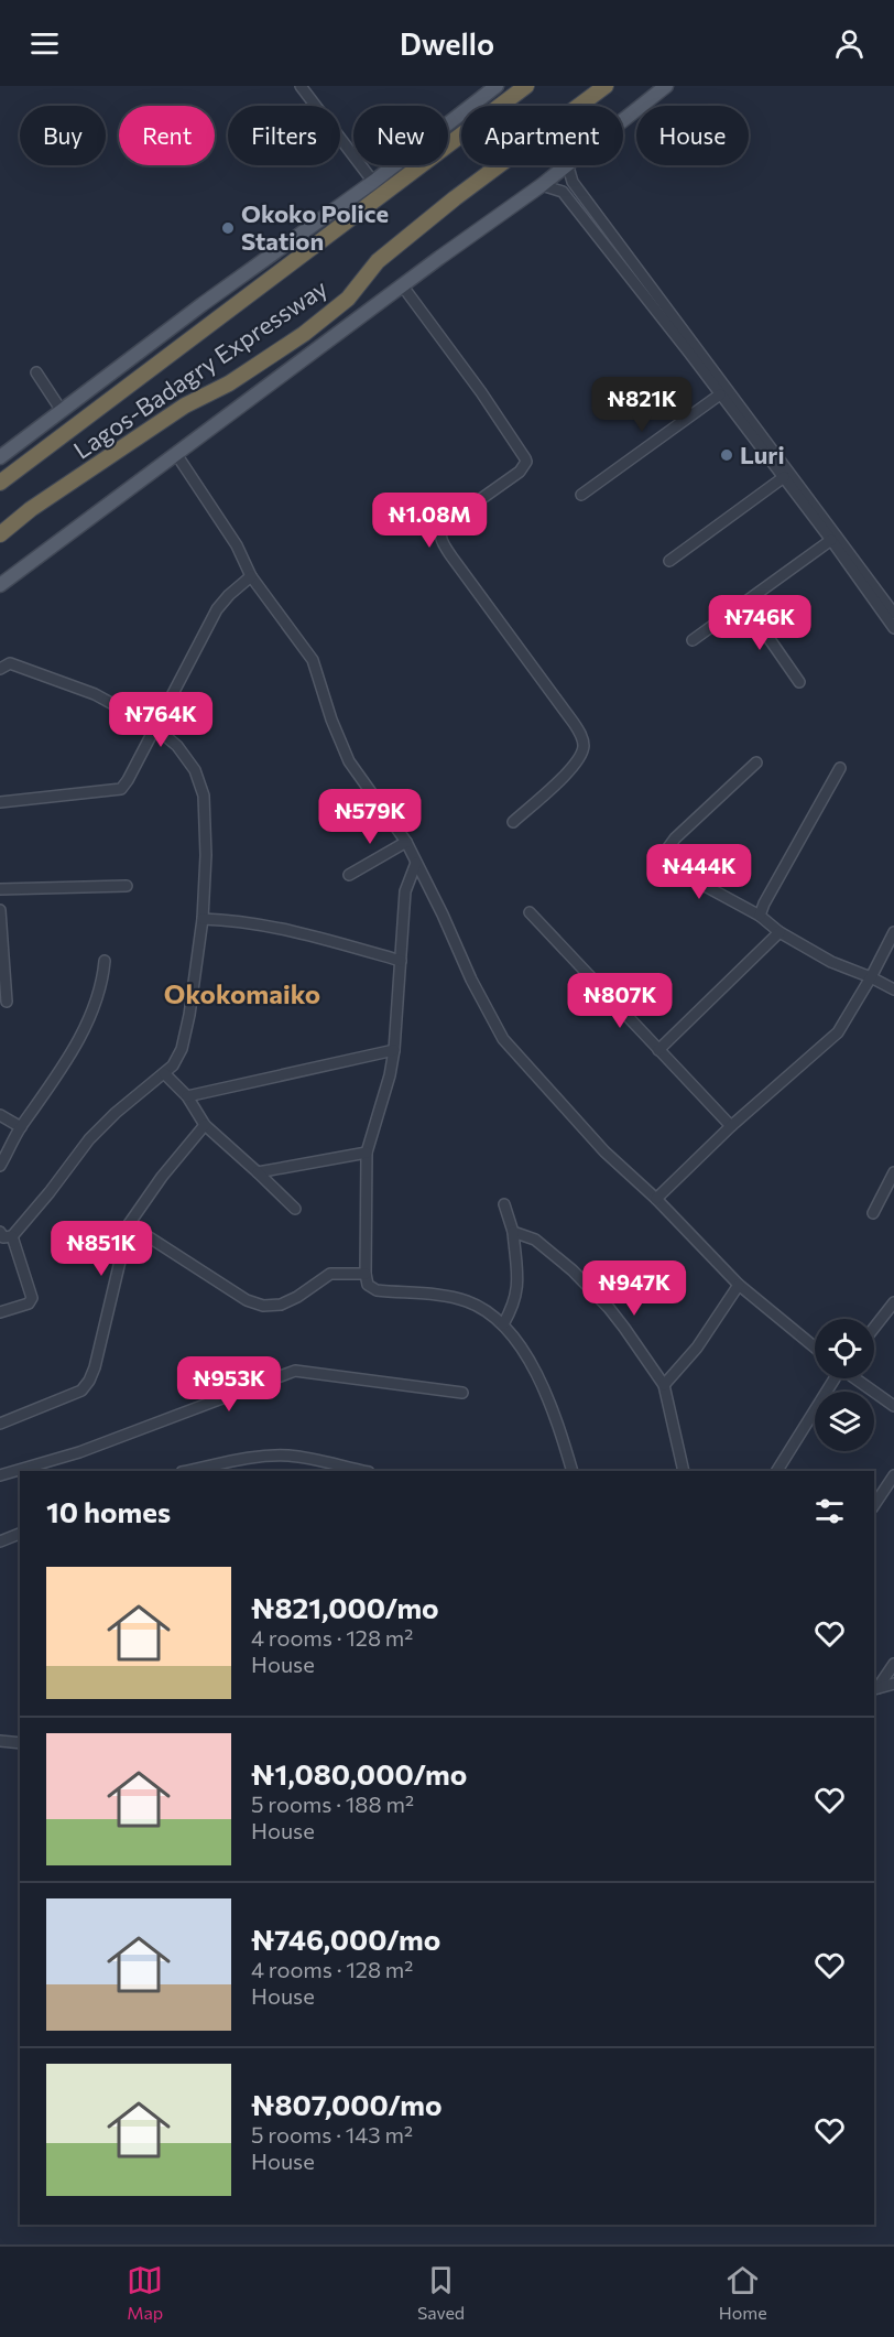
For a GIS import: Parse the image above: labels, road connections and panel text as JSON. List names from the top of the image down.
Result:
{
  "streets": {
    "highway": ["Lagos-Badagry Expressway"]
  },
  "districts": ["Okokomaiko"],
  "places": ["Okoko Police Station", "Luri"],
  "page": {
    "header": "Dwello",
    "chip": [
      "Buy",
      "Rent",
      "Filters",
      "New",
      "Apartment",
      "House"
    ],
    "price": [
      "₦821K",
      "₦1.08M",
      "₦746K",
      "₦764K",
      "₦579K",
      "₦444K",
      "₦807K",
      "₦851K",
      "₦947K",
      "₦953K"
    ],
    "heading": "10 homes",
    "list": [
      {
        "name": "₦821,000/mo",
        "note": "4 rooms · 128 m² · House"
      },
      {
        "name": "₦1,080,000/mo",
        "note": "5 rooms · 188 m² · House"
      },
      {
        "name": "₦746,000/mo",
        "note": "4 rooms · 128 m² · House"
      },
      {
        "name": "₦807,000/mo",
        "note": "5 rooms · 143 m² · House"
      }
    ],
    "tabs": ["Map", "Saved", "Home"]
  }
}
